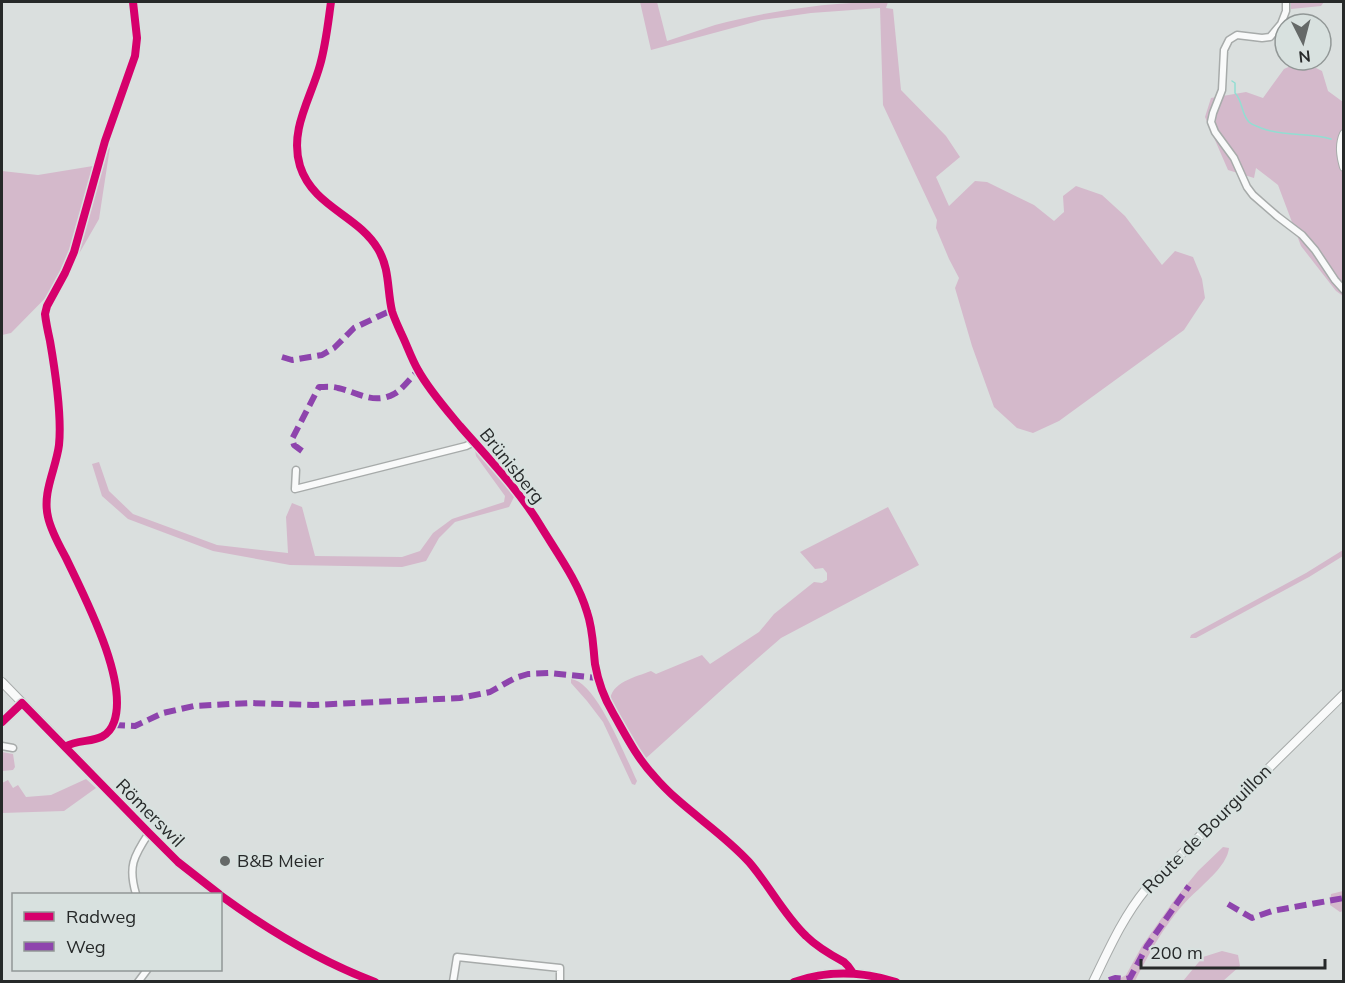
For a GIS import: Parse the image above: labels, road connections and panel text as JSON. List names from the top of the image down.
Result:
{
  "streets": {
    "main road": ["Römerswil", "Route de Bourguillon"],
    "street": ["Brünisberg"]
  },
  "places": ["B&B Meier"],
  "legend": ["Radweg", "Weg"],
  "scale_bar": "200 m",
  "north": "bottom"
}
